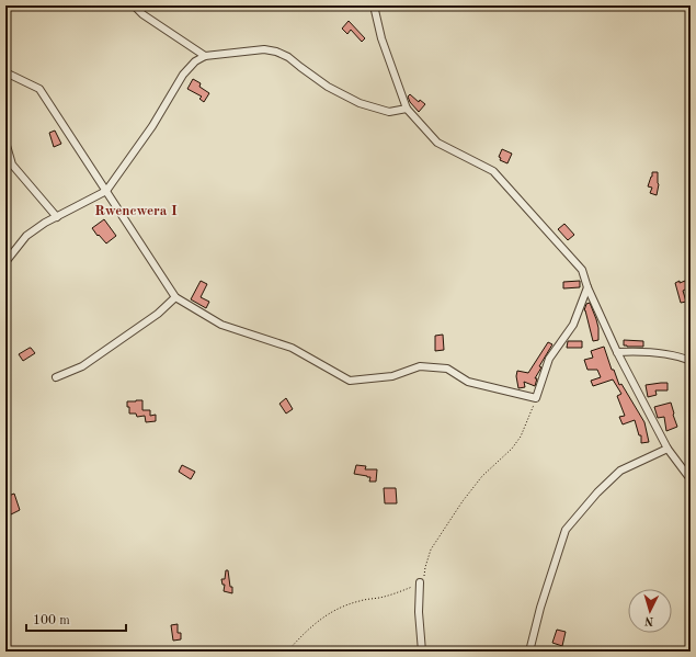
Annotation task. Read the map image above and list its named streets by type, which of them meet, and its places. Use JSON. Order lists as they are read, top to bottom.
{
  "districts": ["Rwencwera I"],
  "scale_bar": "100 m",
  "north": "bottom"
}
